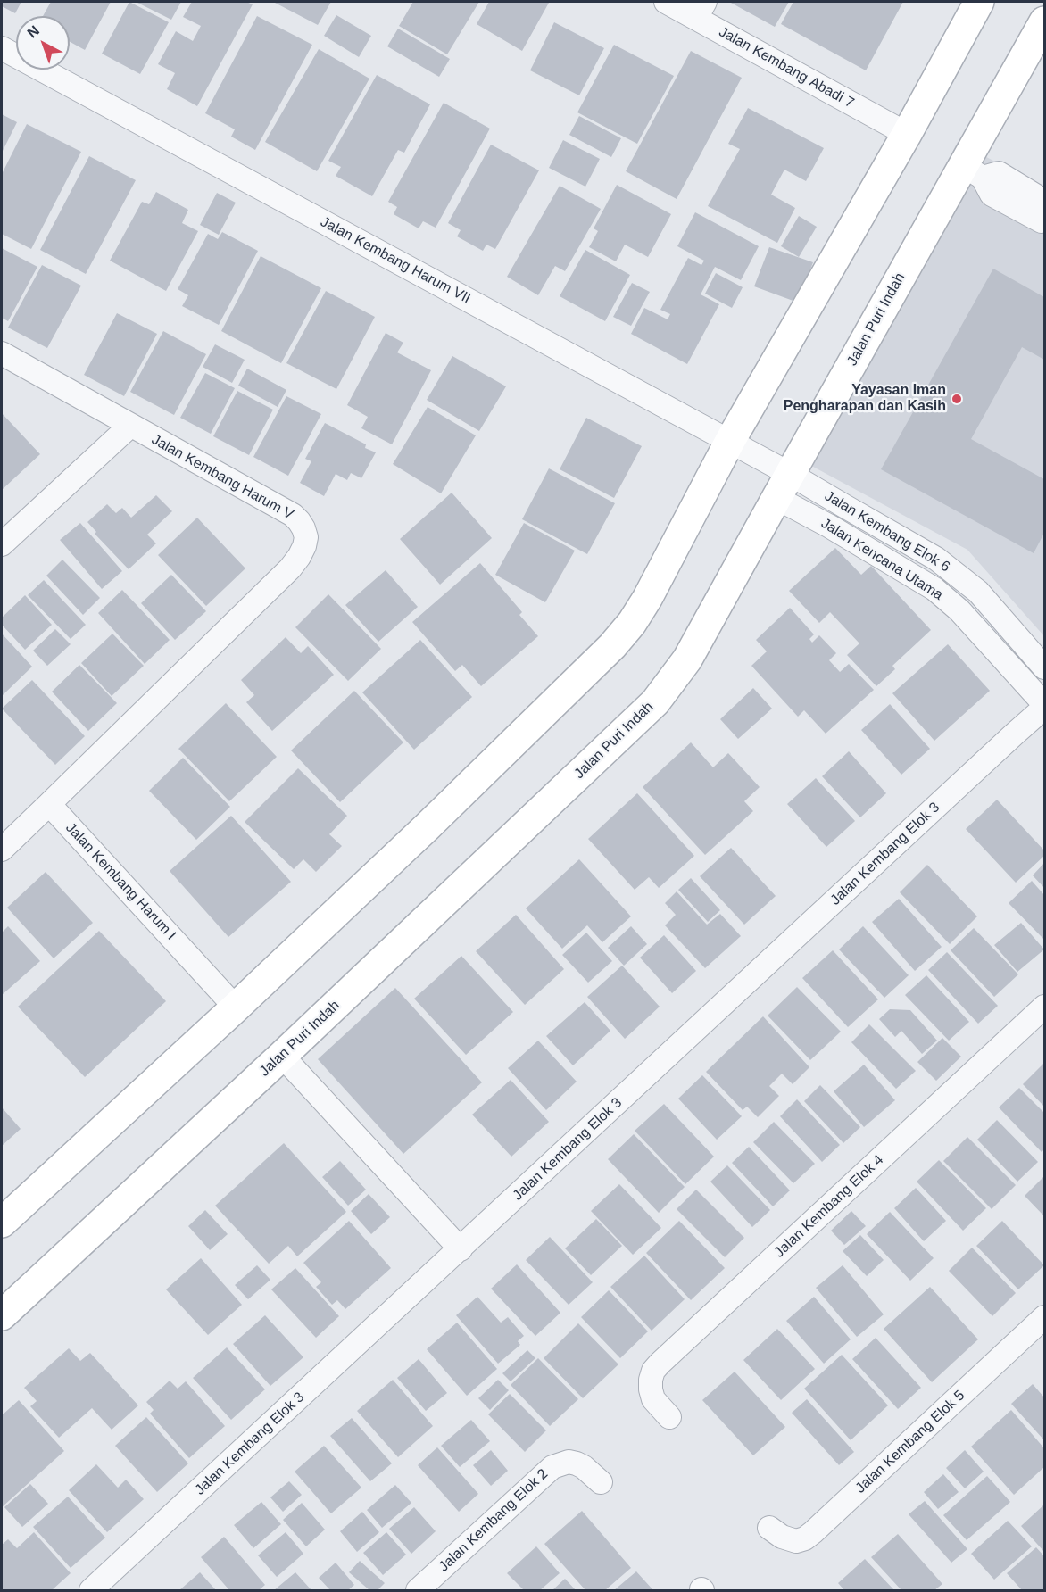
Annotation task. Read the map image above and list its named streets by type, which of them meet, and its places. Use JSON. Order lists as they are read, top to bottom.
{
  "streets": {
    "main road": ["Jalan Puri Indah"],
    "street": [
      "Jalan Kembang Abadi 7",
      "Jalan Kembang Harum VII",
      "Jalan Kembang Harum V",
      "Jalan Kembang Elok 6",
      "Jalan Kencana Utama",
      "Jalan Kembang Elok 3",
      "Jalan Kembang Harum I",
      "Jalan Kembang Elok 4",
      "Jalan Kembang Elok 5",
      "Jalan Kembang Elok 2"
    ]
  },
  "crossings": [
    ["Jalan Kembang Harum VII", "Jalan Puri Indah"],
    ["Jalan Kembang Harum VII", "Jalan Kembang Elok 6"],
    ["Jalan Kembang Harum VII", "Jalan Kencana Utama"],
    ["Jalan Puri Indah", "Jalan Kembang Elok 6"],
    ["Jalan Puri Indah", "Jalan Kencana Utama"],
    ["Jalan Kembang Harum V", "Jalan Kembang Harum I"],
    ["Jalan Kembang Elok 6", "Jalan Kencana Utama"],
    ["Jalan Kencana Utama", "Jalan Kembang Elok 3"]
  ],
  "places": ["Yayasan Iman Pengharapan dan Kasih"],
  "north": "top left"
}
